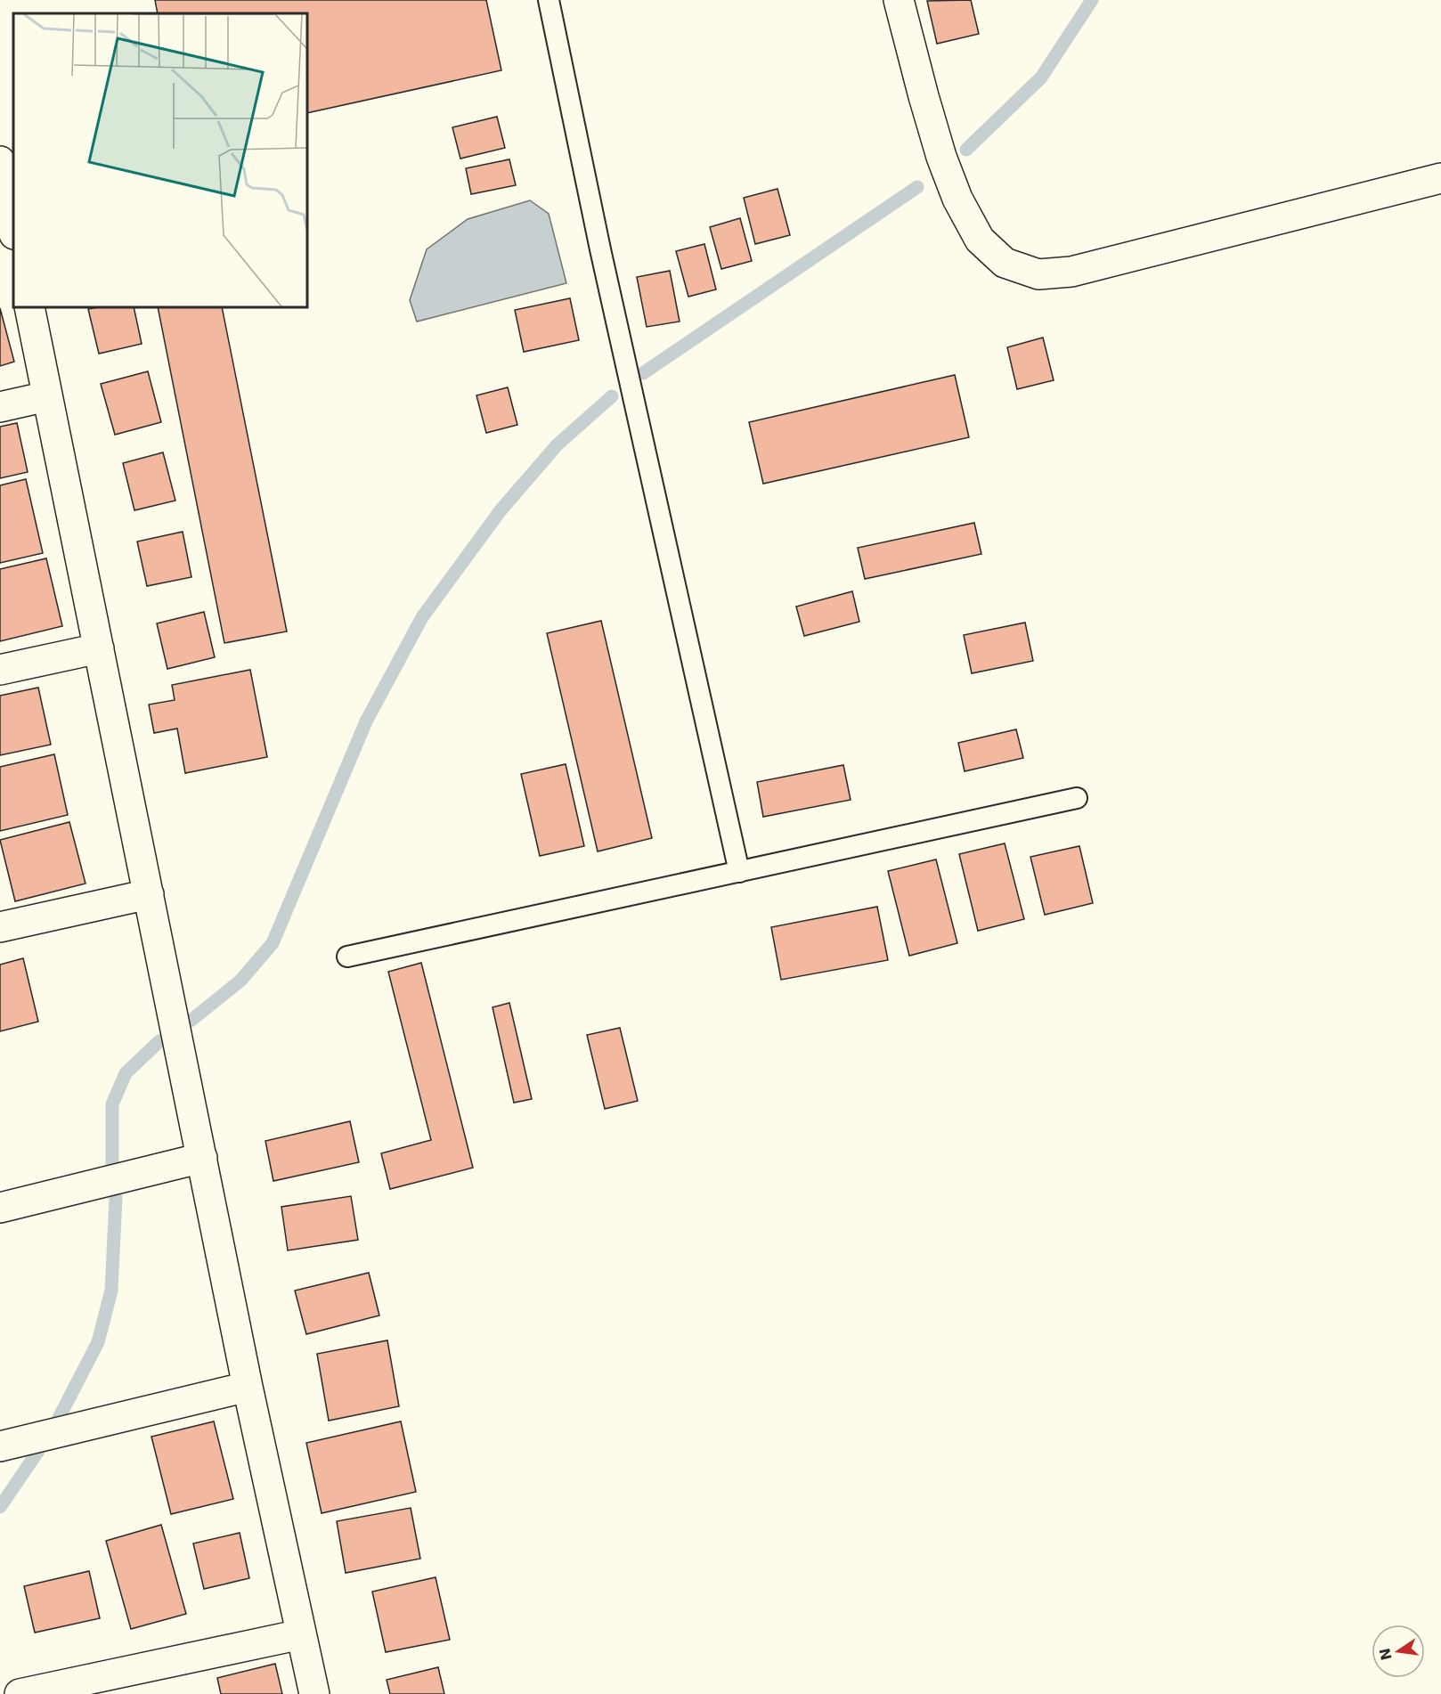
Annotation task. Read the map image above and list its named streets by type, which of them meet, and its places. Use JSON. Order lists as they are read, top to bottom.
{
  "north": "left"
}
